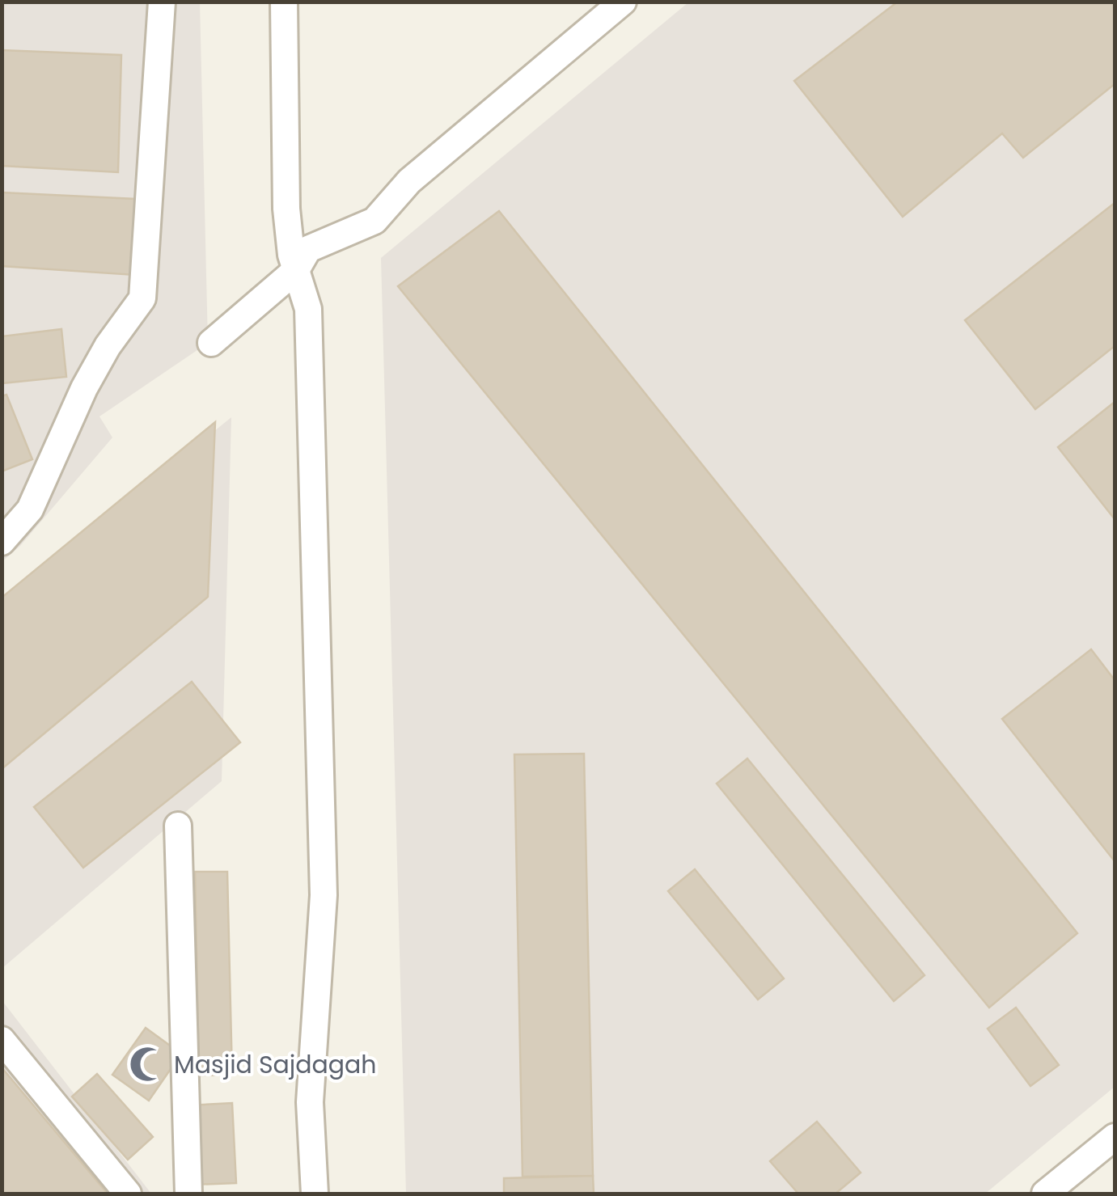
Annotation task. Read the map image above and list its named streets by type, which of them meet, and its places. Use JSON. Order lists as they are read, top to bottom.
{
  "places": {
    "mosque": ["Masjid Sajdagah"]
  }
}
